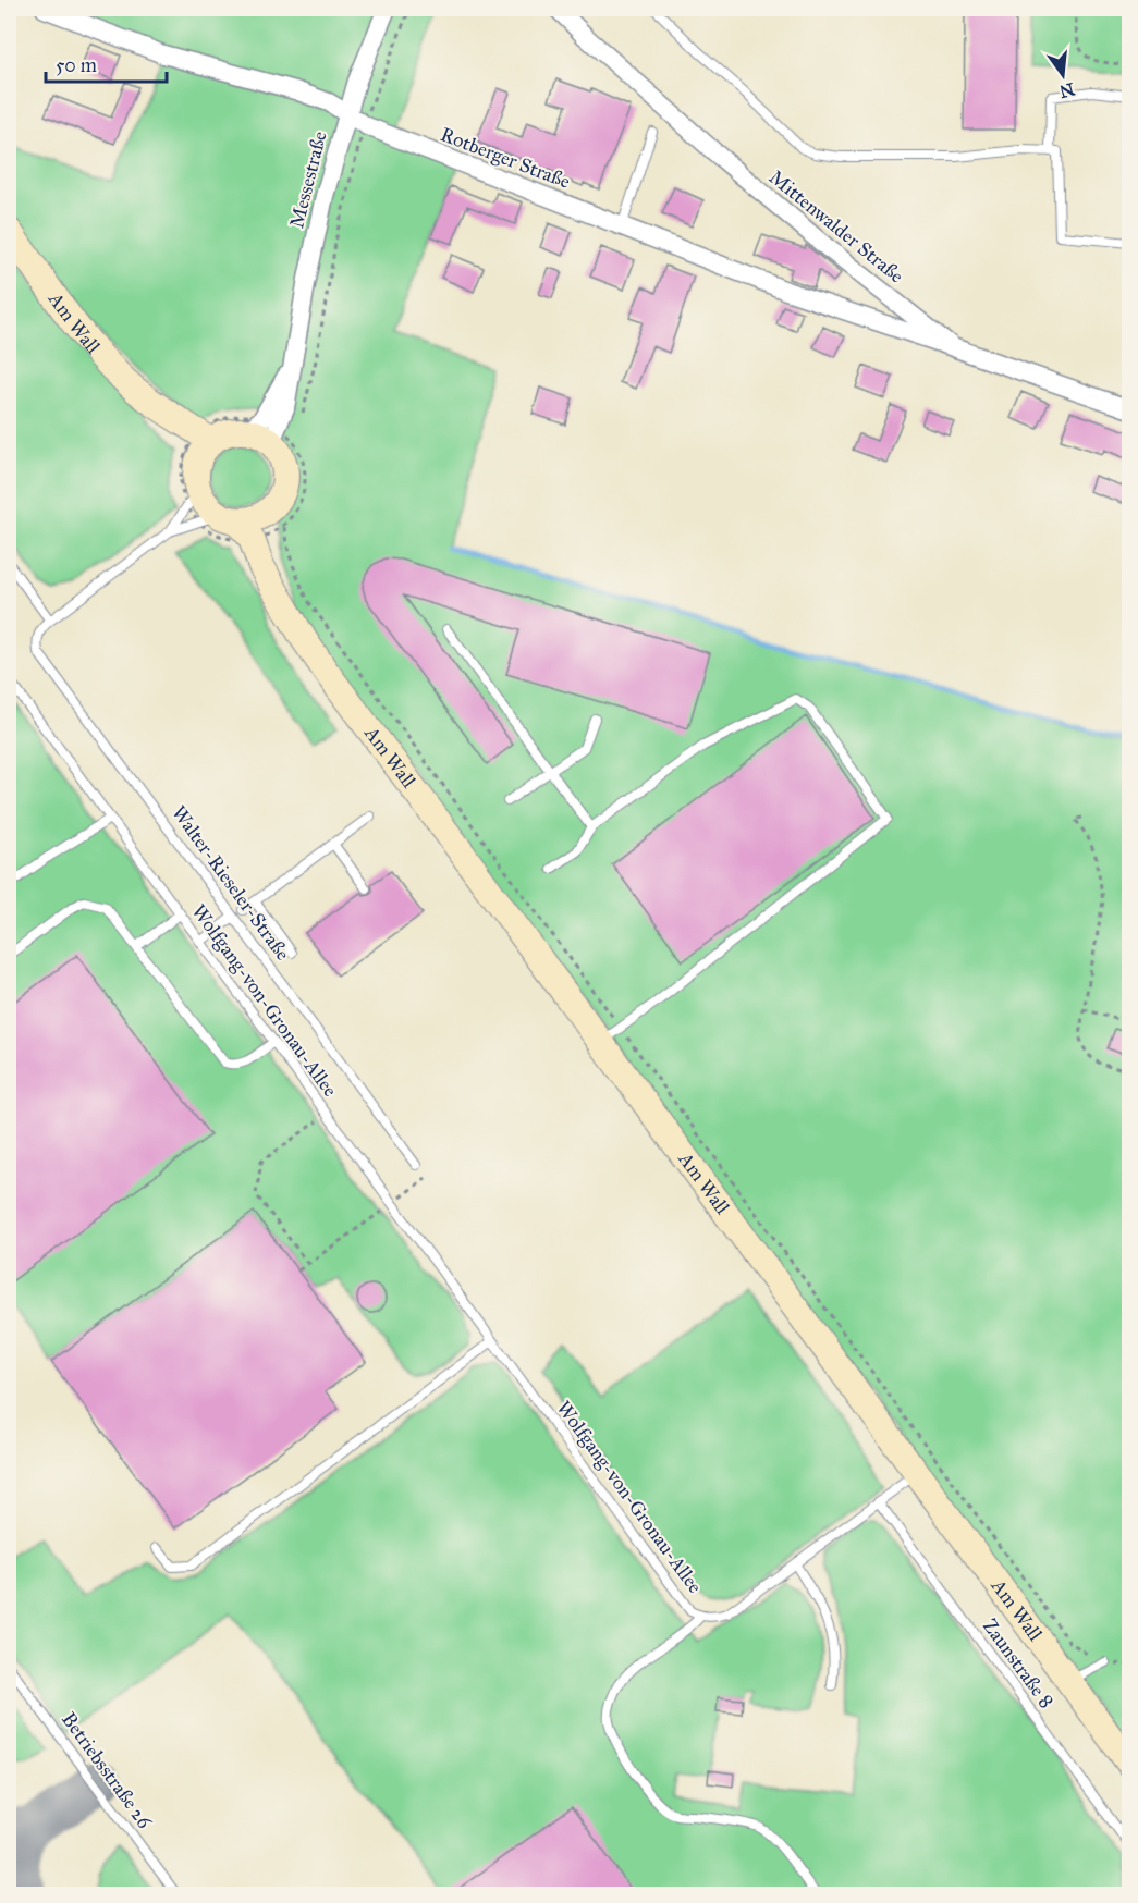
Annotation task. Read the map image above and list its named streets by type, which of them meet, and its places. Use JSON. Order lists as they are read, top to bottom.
{
  "streets": {
    "street": [
      "Rotberger Straße",
      "Messestraße",
      "Mittenwalder Straße",
      "Am Wall"
    ],
    "lane": [
      "Walter-Rieseler-Straße",
      "Wolfgang-von-Gronau-Allee",
      "Zaunstraße 8",
      "Betriebsstraße 26"
    ]
  },
  "crossings": [
    ["Rotberger Straße", "Messestraße"],
    ["Rotberger Straße", "Mittenwalder Straße"],
    ["Messestraße", "Am Wall"],
    ["Messestraße", "Walter-Rieseler-Straße"],
    ["Am Wall", "Walter-Rieseler-Straße"],
    ["Am Wall", "Wolfgang-von-Gronau-Allee"],
    ["Wolfgang-von-Gronau-Allee", "Zaunstraße 8"]
  ],
  "scale_bar": "50 m",
  "north": "bottom"
}
